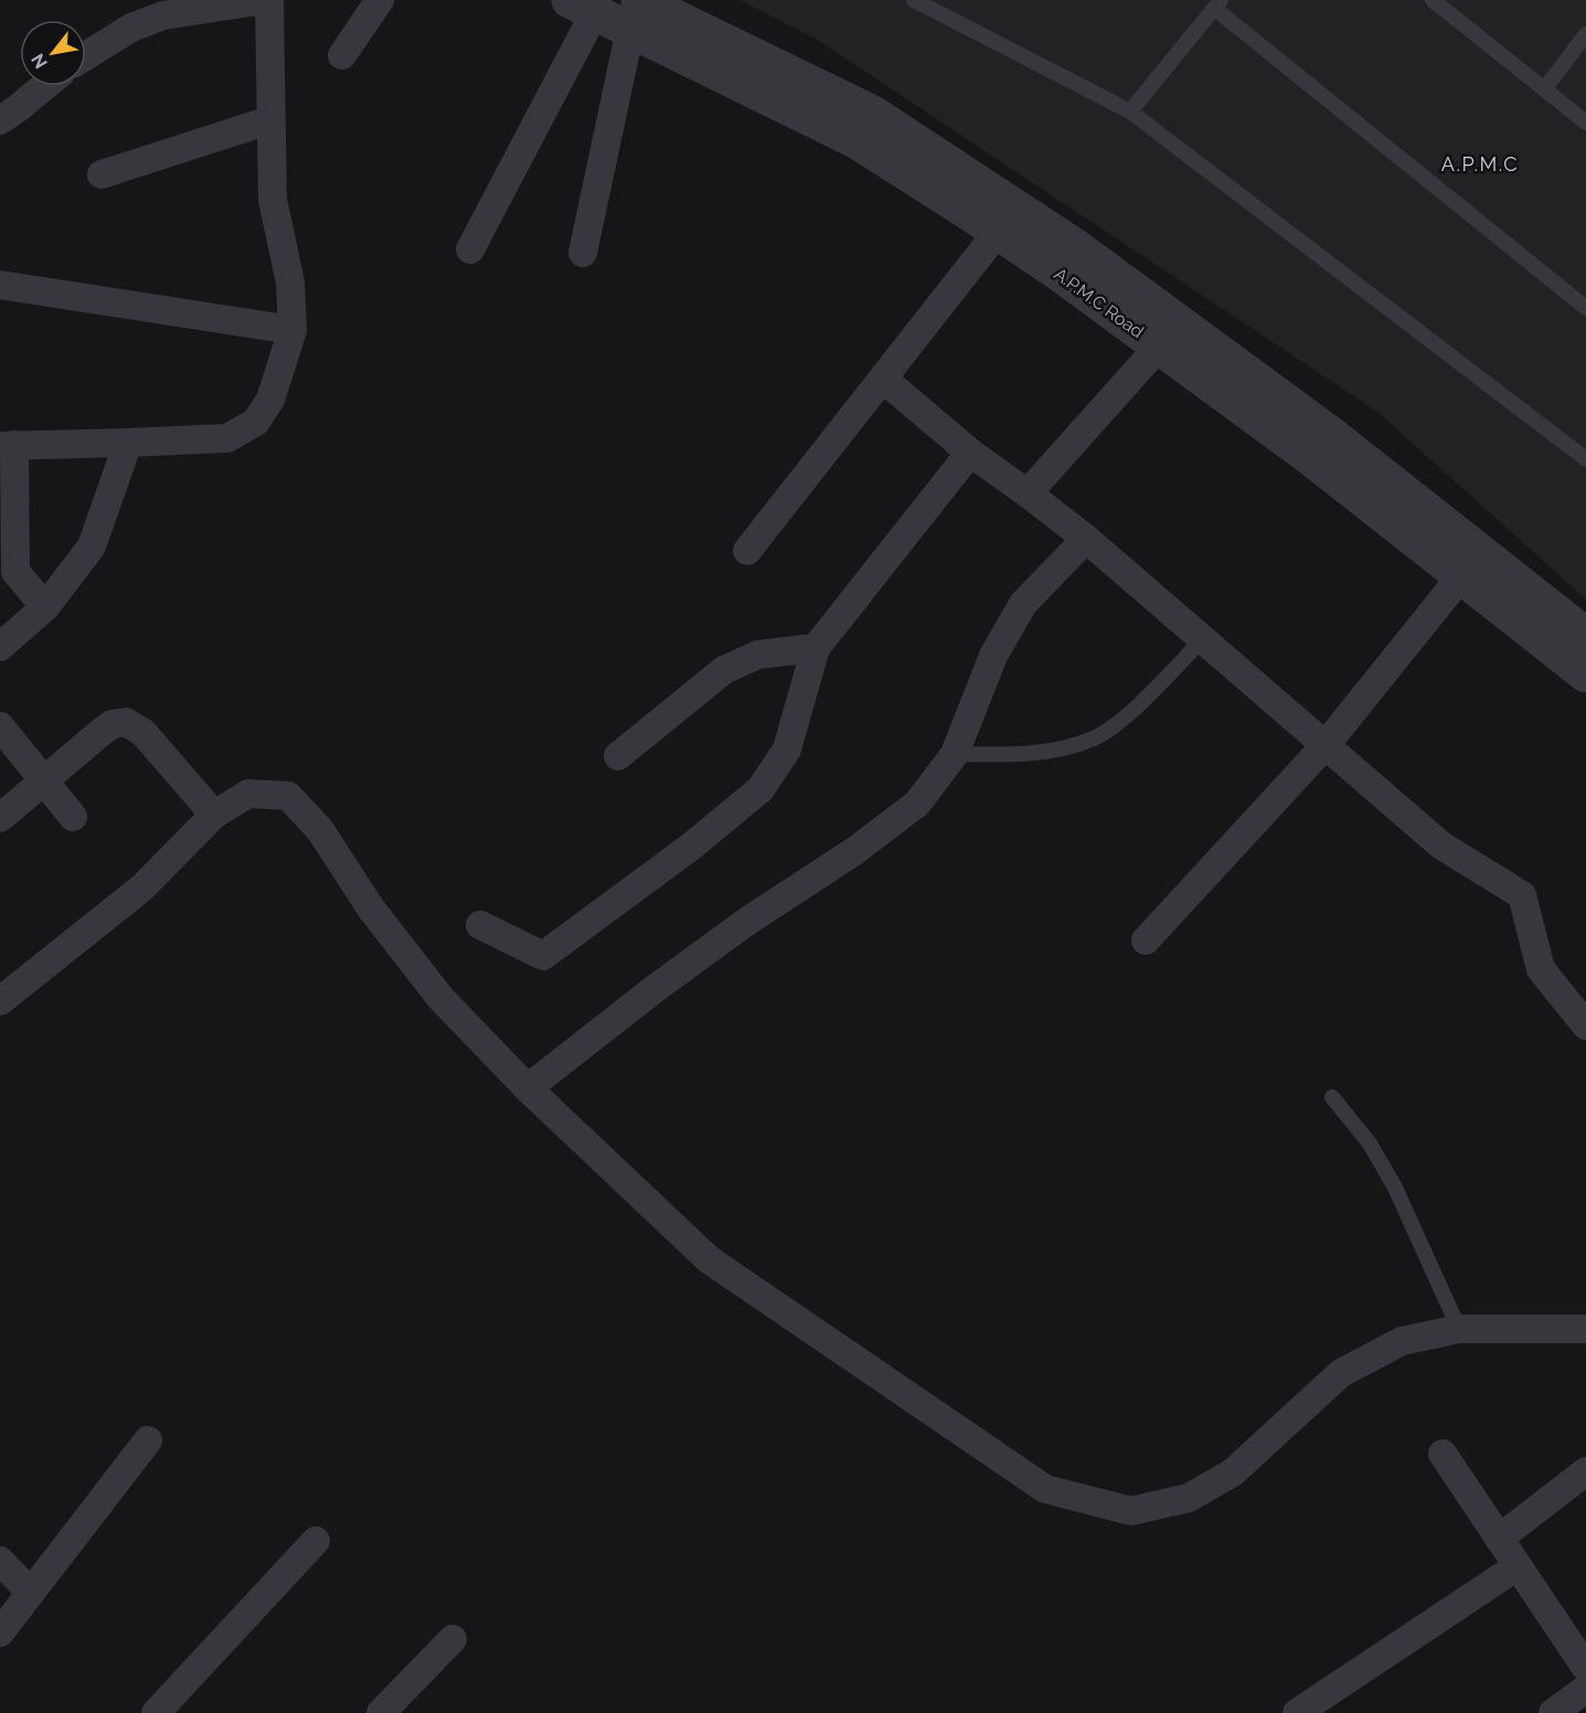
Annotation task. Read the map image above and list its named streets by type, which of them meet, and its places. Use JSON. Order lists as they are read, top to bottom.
{
  "streets": {
    "street": ["A.P.M.C Road"]
  },
  "districts": ["A.P.M.C"],
  "north": "bottom left"
}
